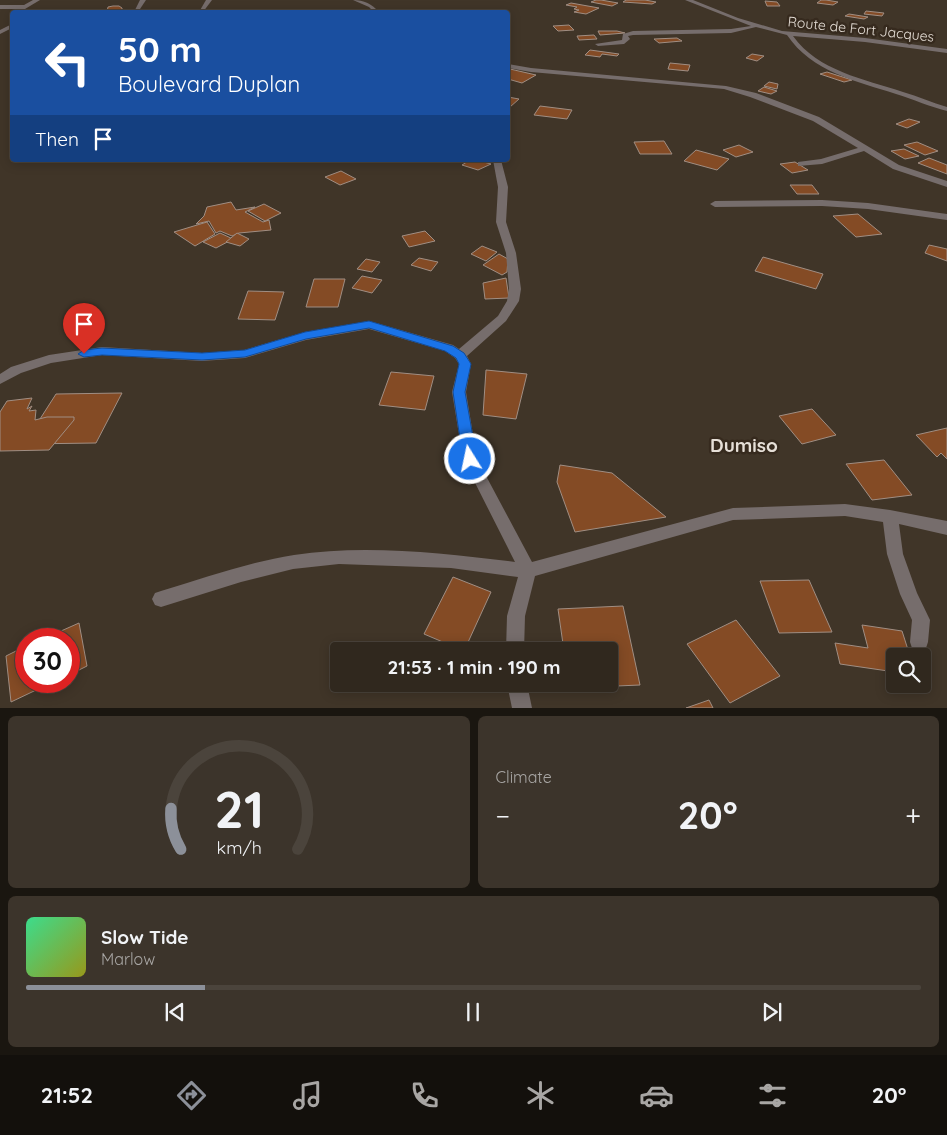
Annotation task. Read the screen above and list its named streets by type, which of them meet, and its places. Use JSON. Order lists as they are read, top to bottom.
{
  "streets": {
    "street": ["Route de Fort Jacques"]
  },
  "districts": ["Dumiso"],
  "page": {
    "turn": ["50 m", "Boulevard Duplan"],
    "then": "Then",
    "limit": "30",
    "trip": "21:53 · 1 min · 190 m",
    "tile": "Climate",
    "heat": ["−", "20°", "+"],
    "song": ["Slow Tide", "Marlow"],
    "tabs": ["21:52", "20°"],
    "gauge": ["21", "km/h"]
  }
}
